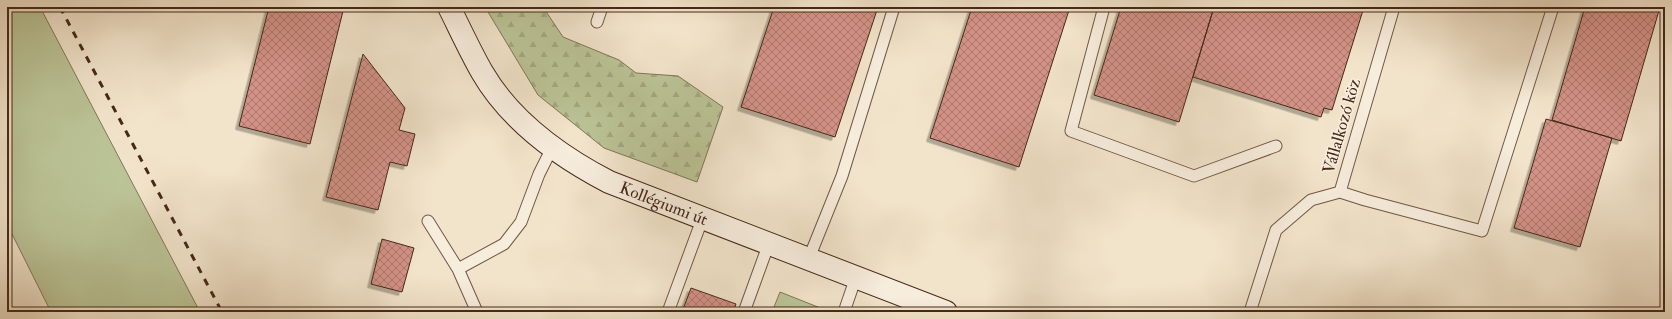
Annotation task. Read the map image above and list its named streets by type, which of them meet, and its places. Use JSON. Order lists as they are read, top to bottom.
{
  "streets": {
    "street": ["Kollégiumi út"],
    "lane": ["Vállalkozó köz"]
  }
}
